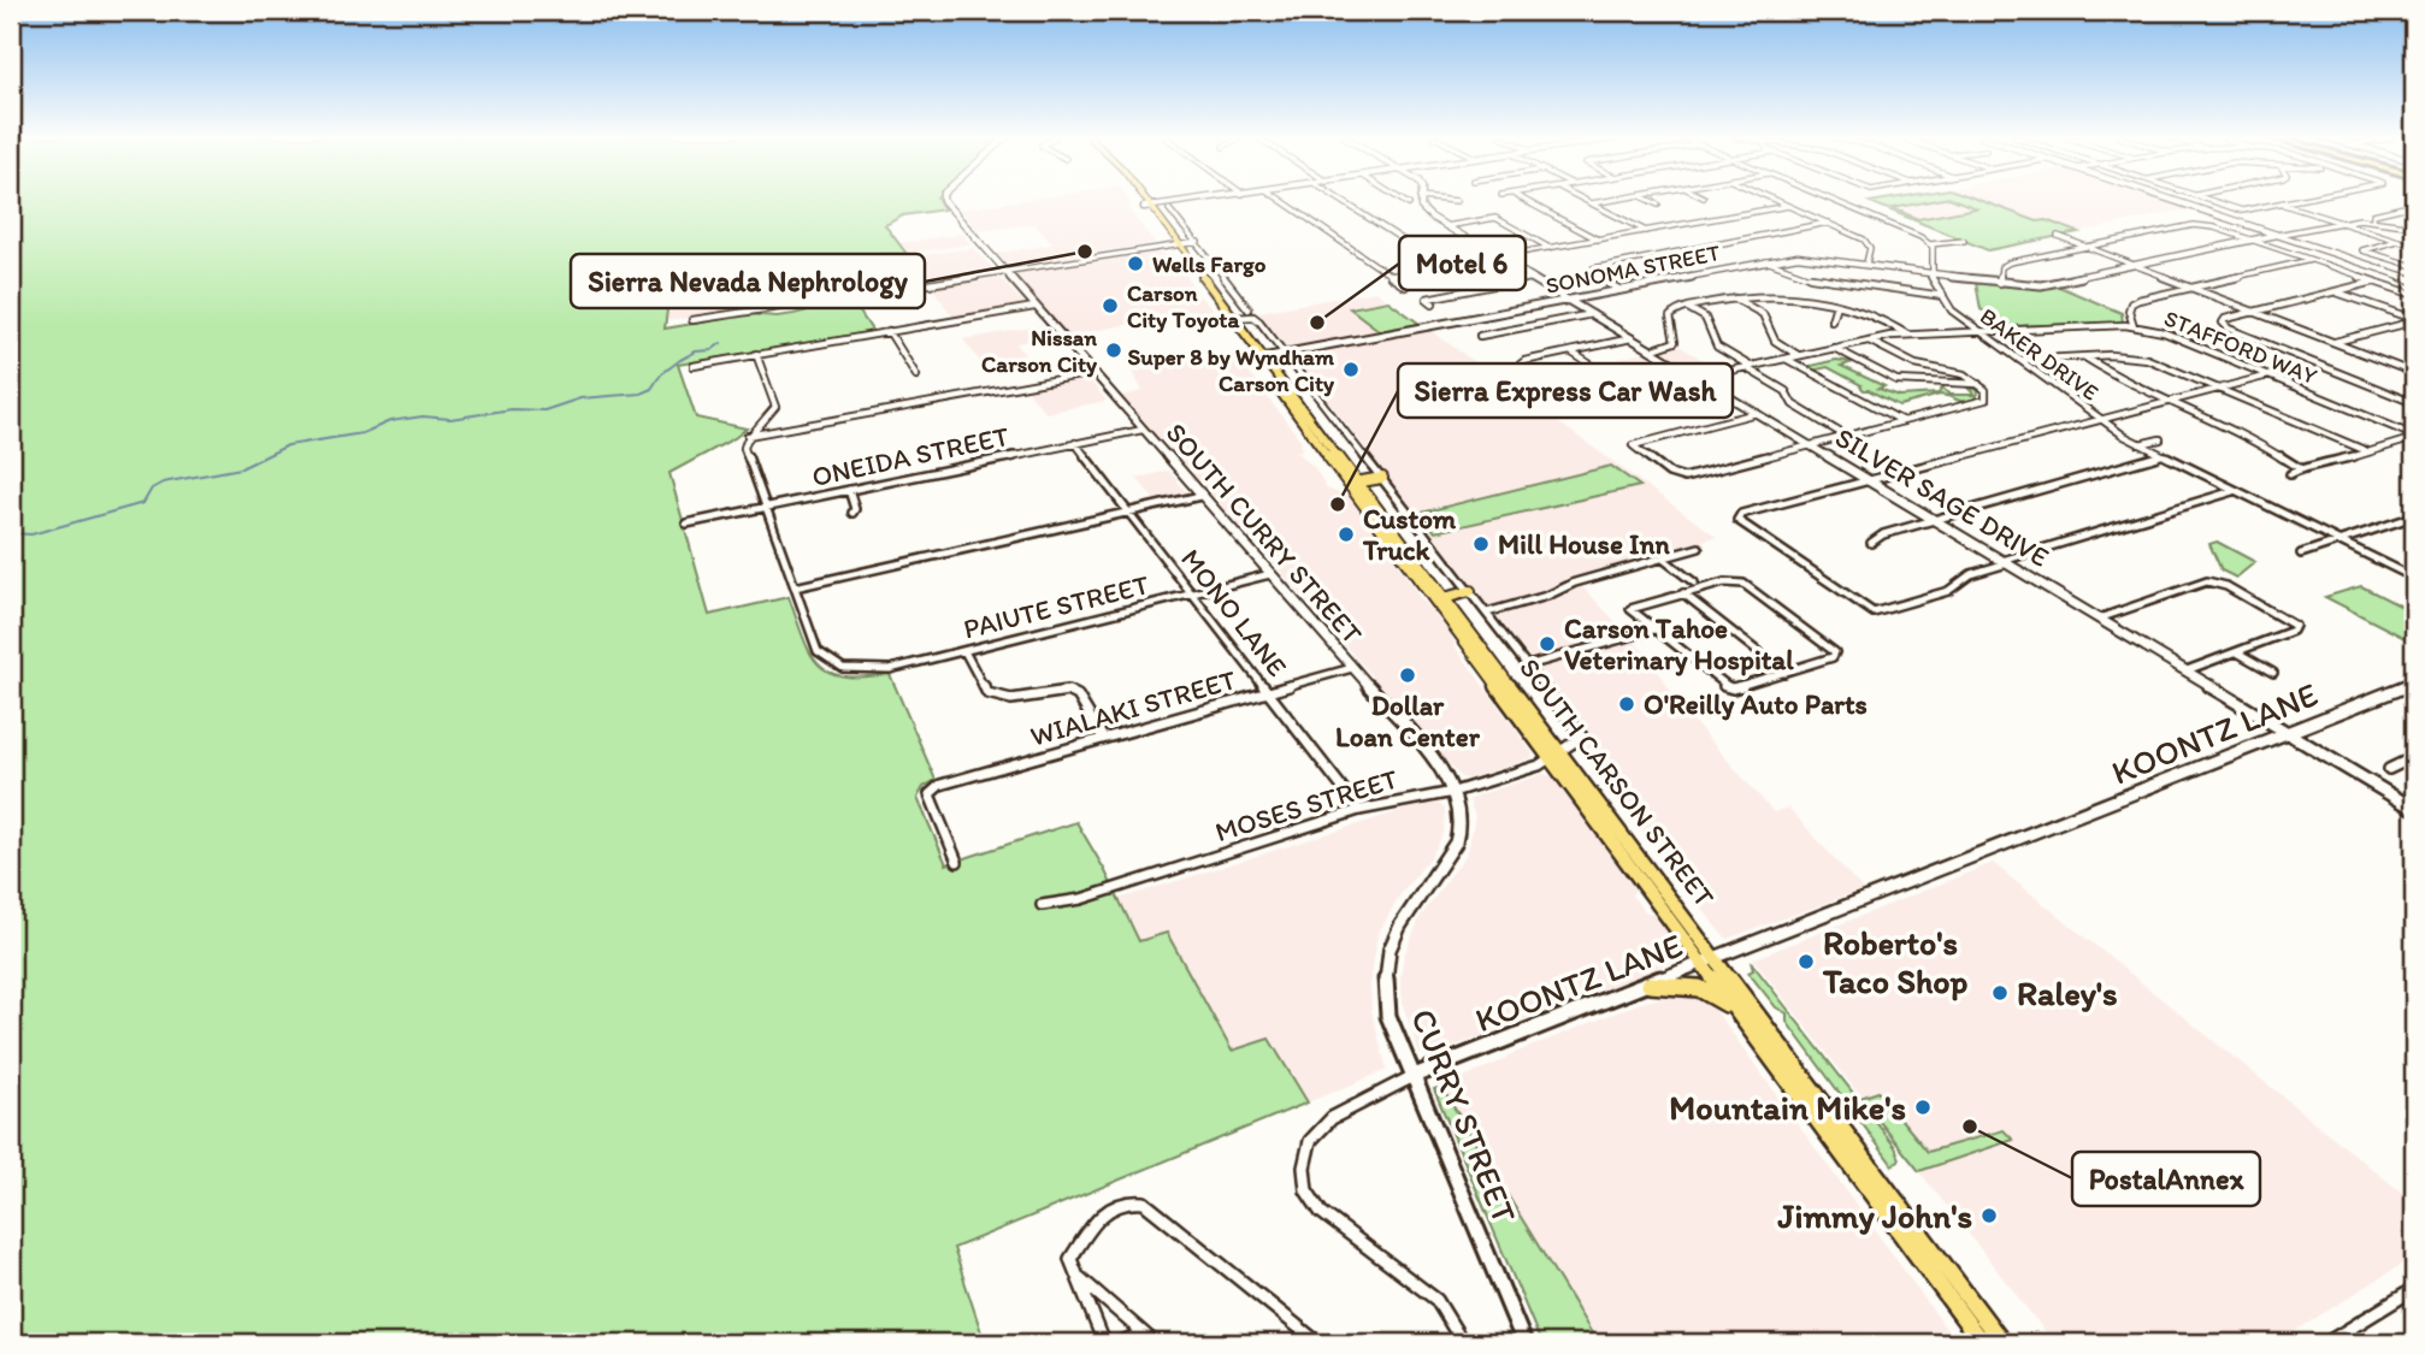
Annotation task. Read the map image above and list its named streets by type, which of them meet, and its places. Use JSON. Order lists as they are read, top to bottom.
{
  "streets": {
    "main road": ["SOUTH CARSON STREET"],
    "street": [
      "SONOMA STREET",
      "STAFFORD WAY",
      "BAKER DRIVE",
      "ONEIDA STREET",
      "SILVER SAGE DRIVE",
      "SOUTH CURRY STREET",
      "PAIUTE STREET",
      "MONO LANE",
      "WIALAKI STREET",
      "KOONTZ LANE",
      "MOSES STREET",
      "CURRY STREET"
    ]
  },
  "crossings": [
    ["SONOMA STREET", "BAKER DRIVE"],
    ["SONOMA STREET", "SILVER SAGE DRIVE"],
    ["SONOMA STREET", "SOUTH CARSON STREET"],
    ["STAFFORD WAY", "BAKER DRIVE"],
    ["STAFFORD WAY", "SILVER SAGE DRIVE"],
    ["ONEIDA STREET", "SOUTH CURRY STREET"],
    ["ONEIDA STREET", "MONO LANE"],
    ["SILVER SAGE DRIVE", "KOONTZ LANE"],
    ["SOUTH CURRY STREET", "PAIUTE STREET"],
    ["SOUTH CURRY STREET", "WIALAKI STREET"],
    ["SOUTH CURRY STREET", "MOSES STREET"],
    ["SOUTH CURRY STREET", "CURRY STREET"],
    ["PAIUTE STREET", "MONO LANE"],
    ["MONO LANE", "WIALAKI STREET"],
    ["MONO LANE", "MOSES STREET"],
    ["KOONTZ LANE", "SOUTH CARSON STREET"],
    ["KOONTZ LANE", "CURRY STREET"],
    ["SOUTH CARSON STREET", "MOSES STREET"]
  ],
  "places": [
    "Sierra Nevada Nephrology",
    "Wells Fargo",
    "Carson City Toyota",
    "Motel 6",
    "Nissan Carson City",
    "Super 8 by Wyndham Carson City",
    "Sierra Express Car Wash",
    "Custom Truck",
    "Mill House Inn",
    "Carson Tahoe Veterinary Hospital",
    "Dollar Loan Center",
    "O'Reilly Auto Parts",
    "Roberto's Taco Shop",
    "Raley's",
    "Mountain Mike's",
    "PostalAnnex",
    "Jimmy John's"
  ]
}
